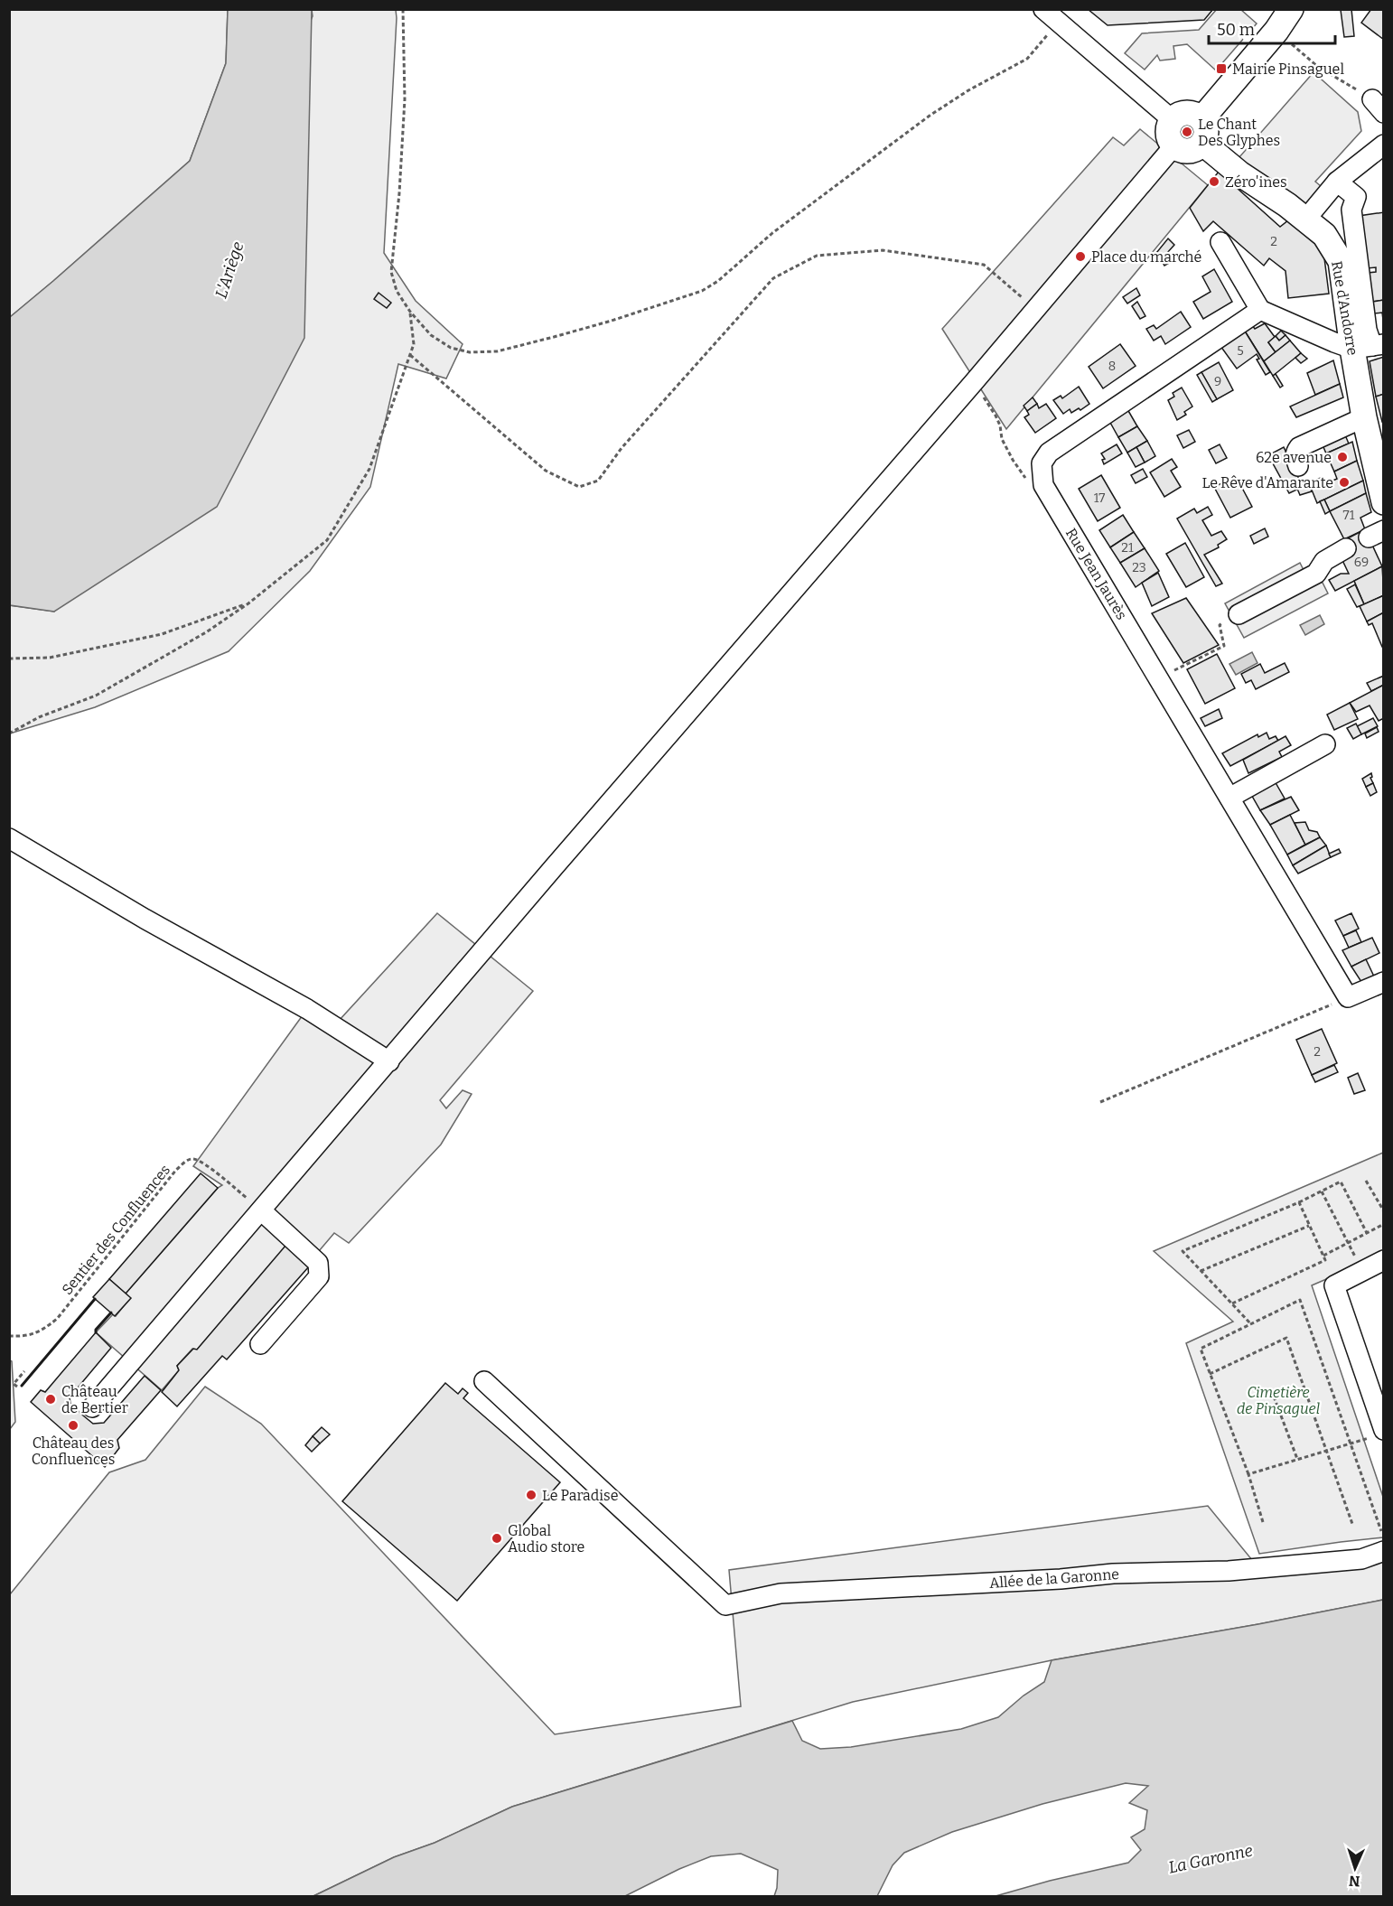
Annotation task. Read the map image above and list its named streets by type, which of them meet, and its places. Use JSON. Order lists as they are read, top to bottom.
{
  "streets": {
    "main road": ["Rue d'Andorre"],
    "street": ["Rue Jean Jaurès", "Allée de la Garonne"],
    "path": ["Sentier des Confluences"]
  },
  "water": ["L'Ariège", "La Garonne"],
  "parks": ["Cimetière de Pinsaguel"],
  "places": {
    "transit": ["Mairie Pinsaguel"],
    "other": [
      "Le Chant Des Glyphes",
      "Zéro'ines",
      "Place du marché",
      "62e avenue",
      "Le Rêve d'Amarante",
      "Château de Bertier",
      "Château des Confluences",
      "Le Paradise",
      "Global Audio store"
    ]
  },
  "house_numbers": [
    "2",
    "5",
    "8",
    "9",
    "17",
    "71",
    "21",
    "69",
    "23",
    "2"
  ],
  "scale_bar": "50 m",
  "north": "bottom"
}
